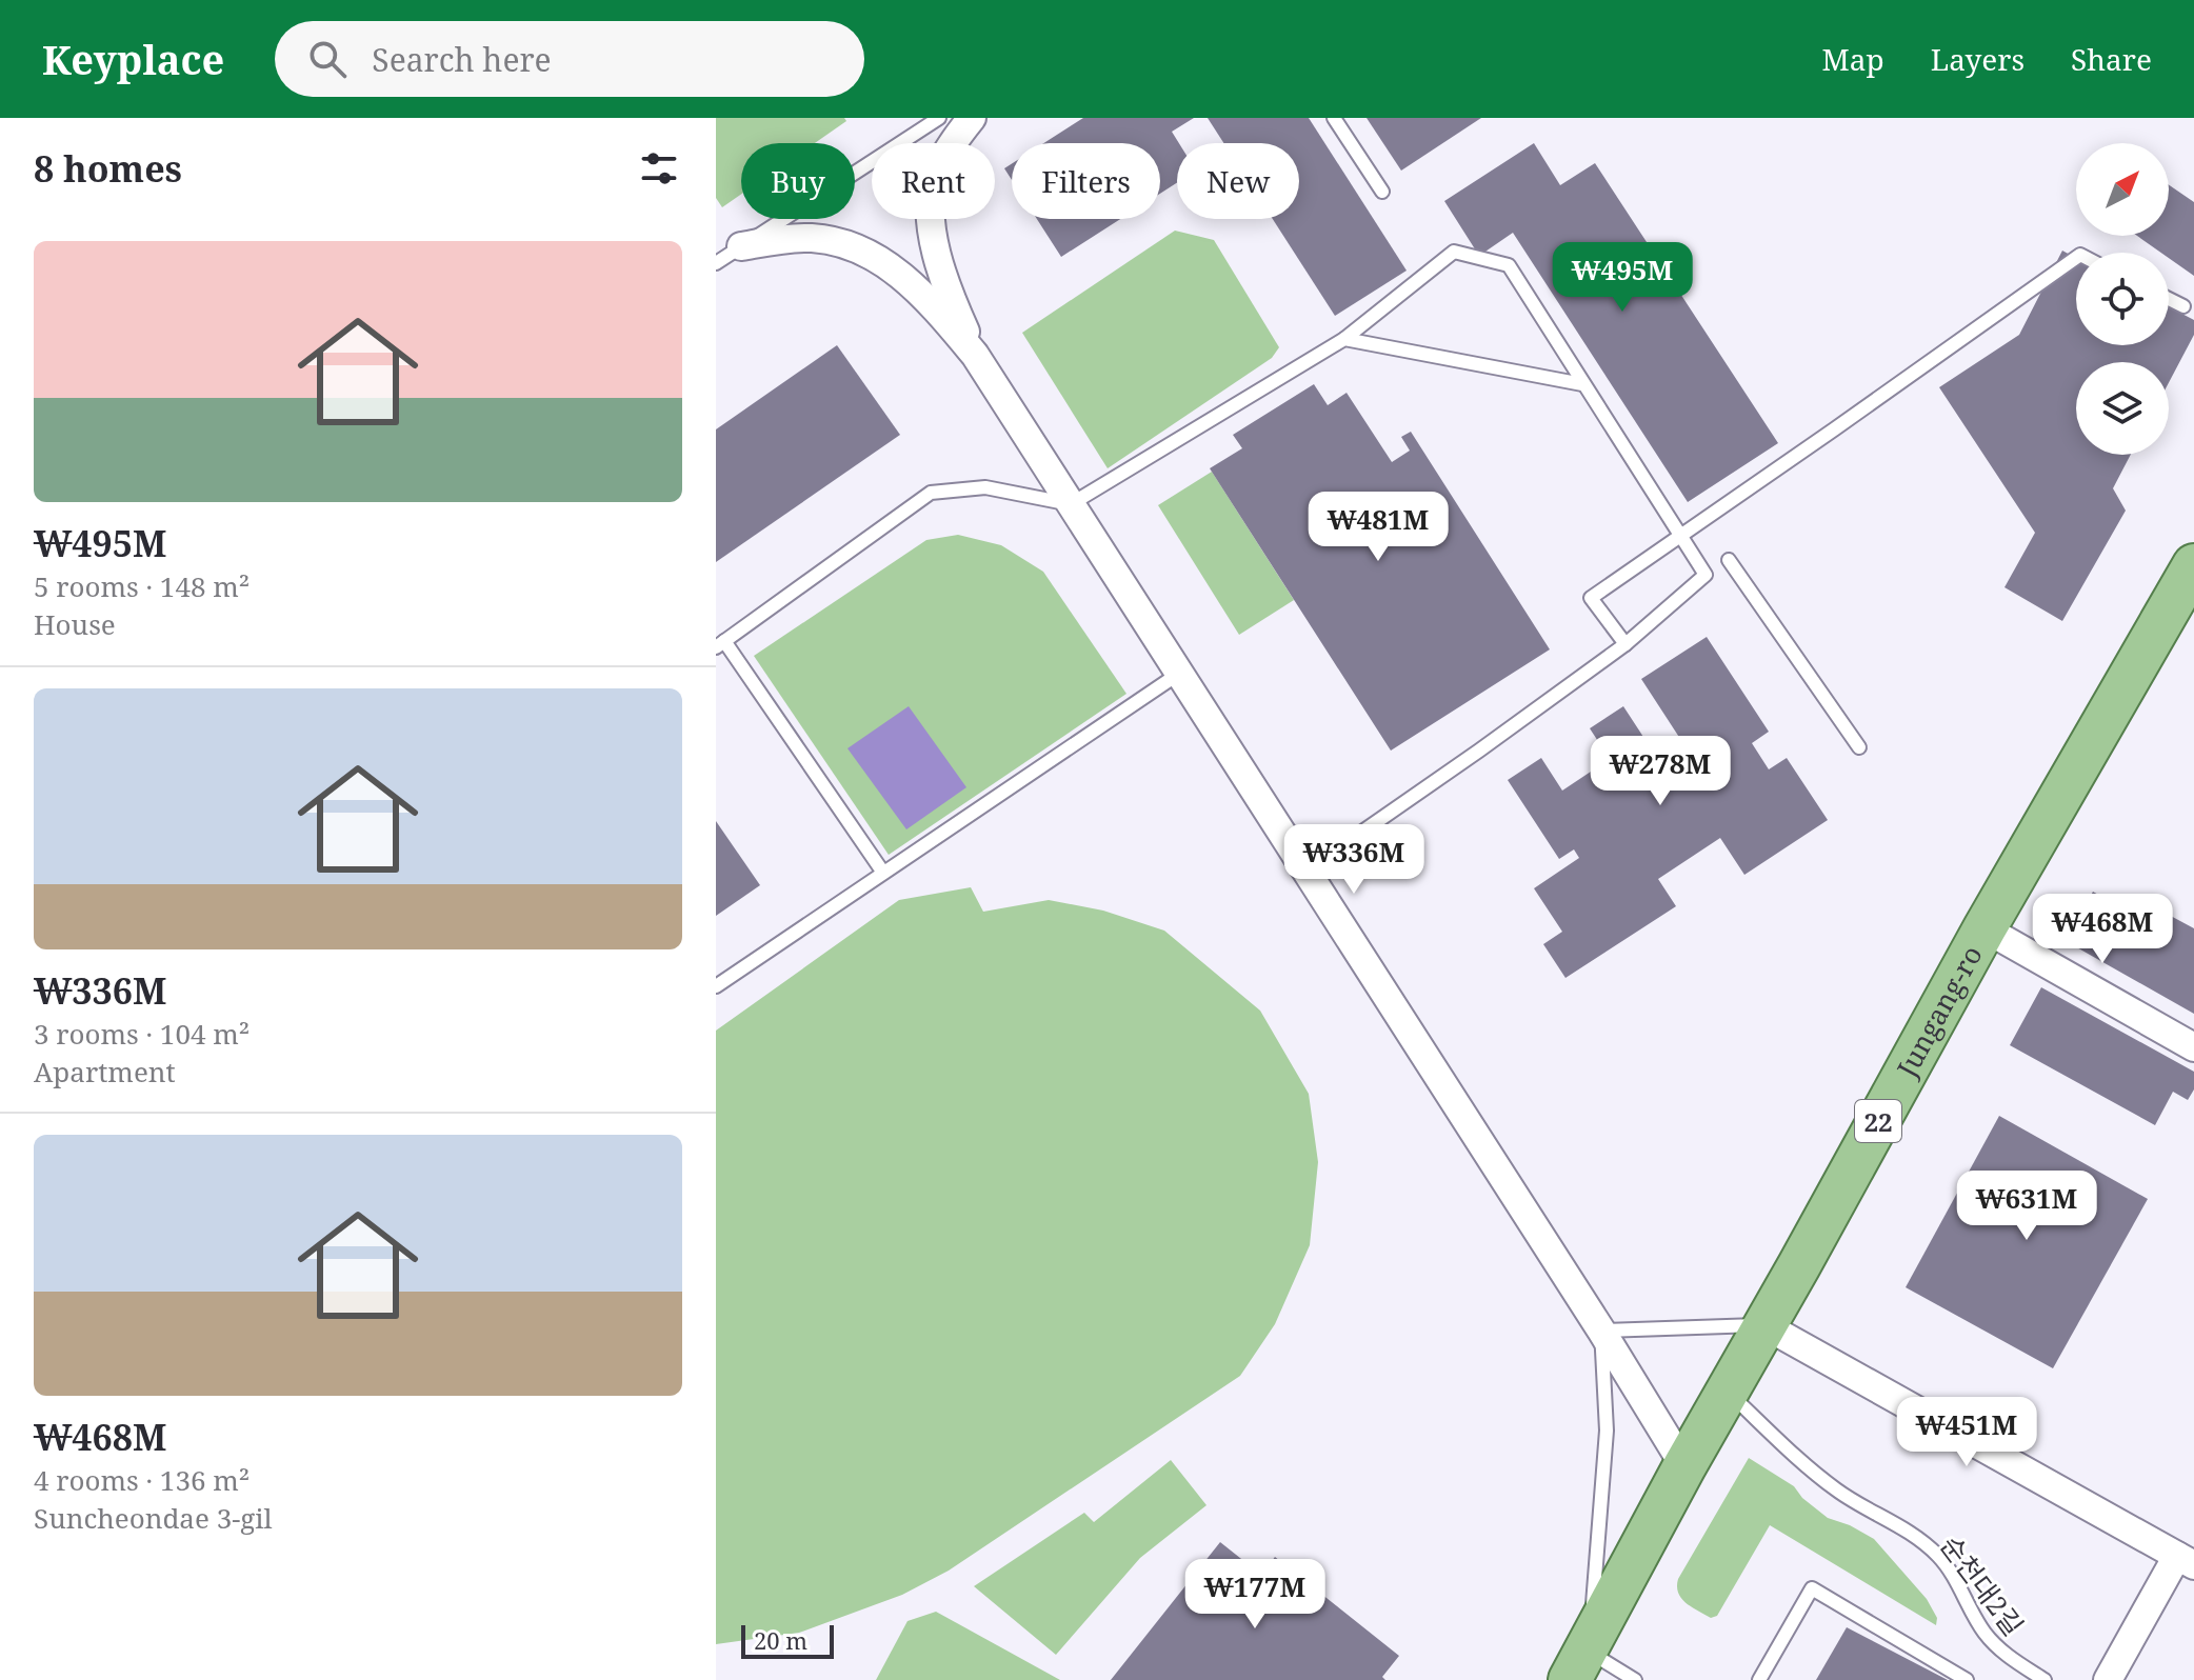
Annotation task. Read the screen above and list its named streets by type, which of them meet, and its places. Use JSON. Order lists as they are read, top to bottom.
{
  "streets": {
    "main road": ["Jungang-ro", "22"],
    "lane": ["순천대2길"]
  },
  "crossings": [
    ["Jungang-ro", "순천대2길"]
  ],
  "scale_bar": "20 m",
  "north": "top right",
  "page": {
    "header": "Keyplace",
    "search": "Search here",
    "nav": ["Map", "Layers", "Share"],
    "heading": "8 homes",
    "chip": [
      "Buy",
      "Rent",
      "Filters",
      "New"
    ],
    "list": [
      {
        "name": "₩495M",
        "note": "5 rooms · 148 m² · House"
      },
      {
        "name": "₩336M",
        "note": "3 rooms · 104 m² · Apartment"
      },
      {
        "name": "₩468M",
        "note": "4 rooms · 136 m² · Suncheondae 3-gil"
      }
    ],
    "price": [
      "₩495M",
      "₩481M",
      "₩278M",
      "₩336M",
      "₩468M",
      "₩631M",
      "₩451M",
      "₩177M"
    ],
    "scale": "20 m"
  }
}
